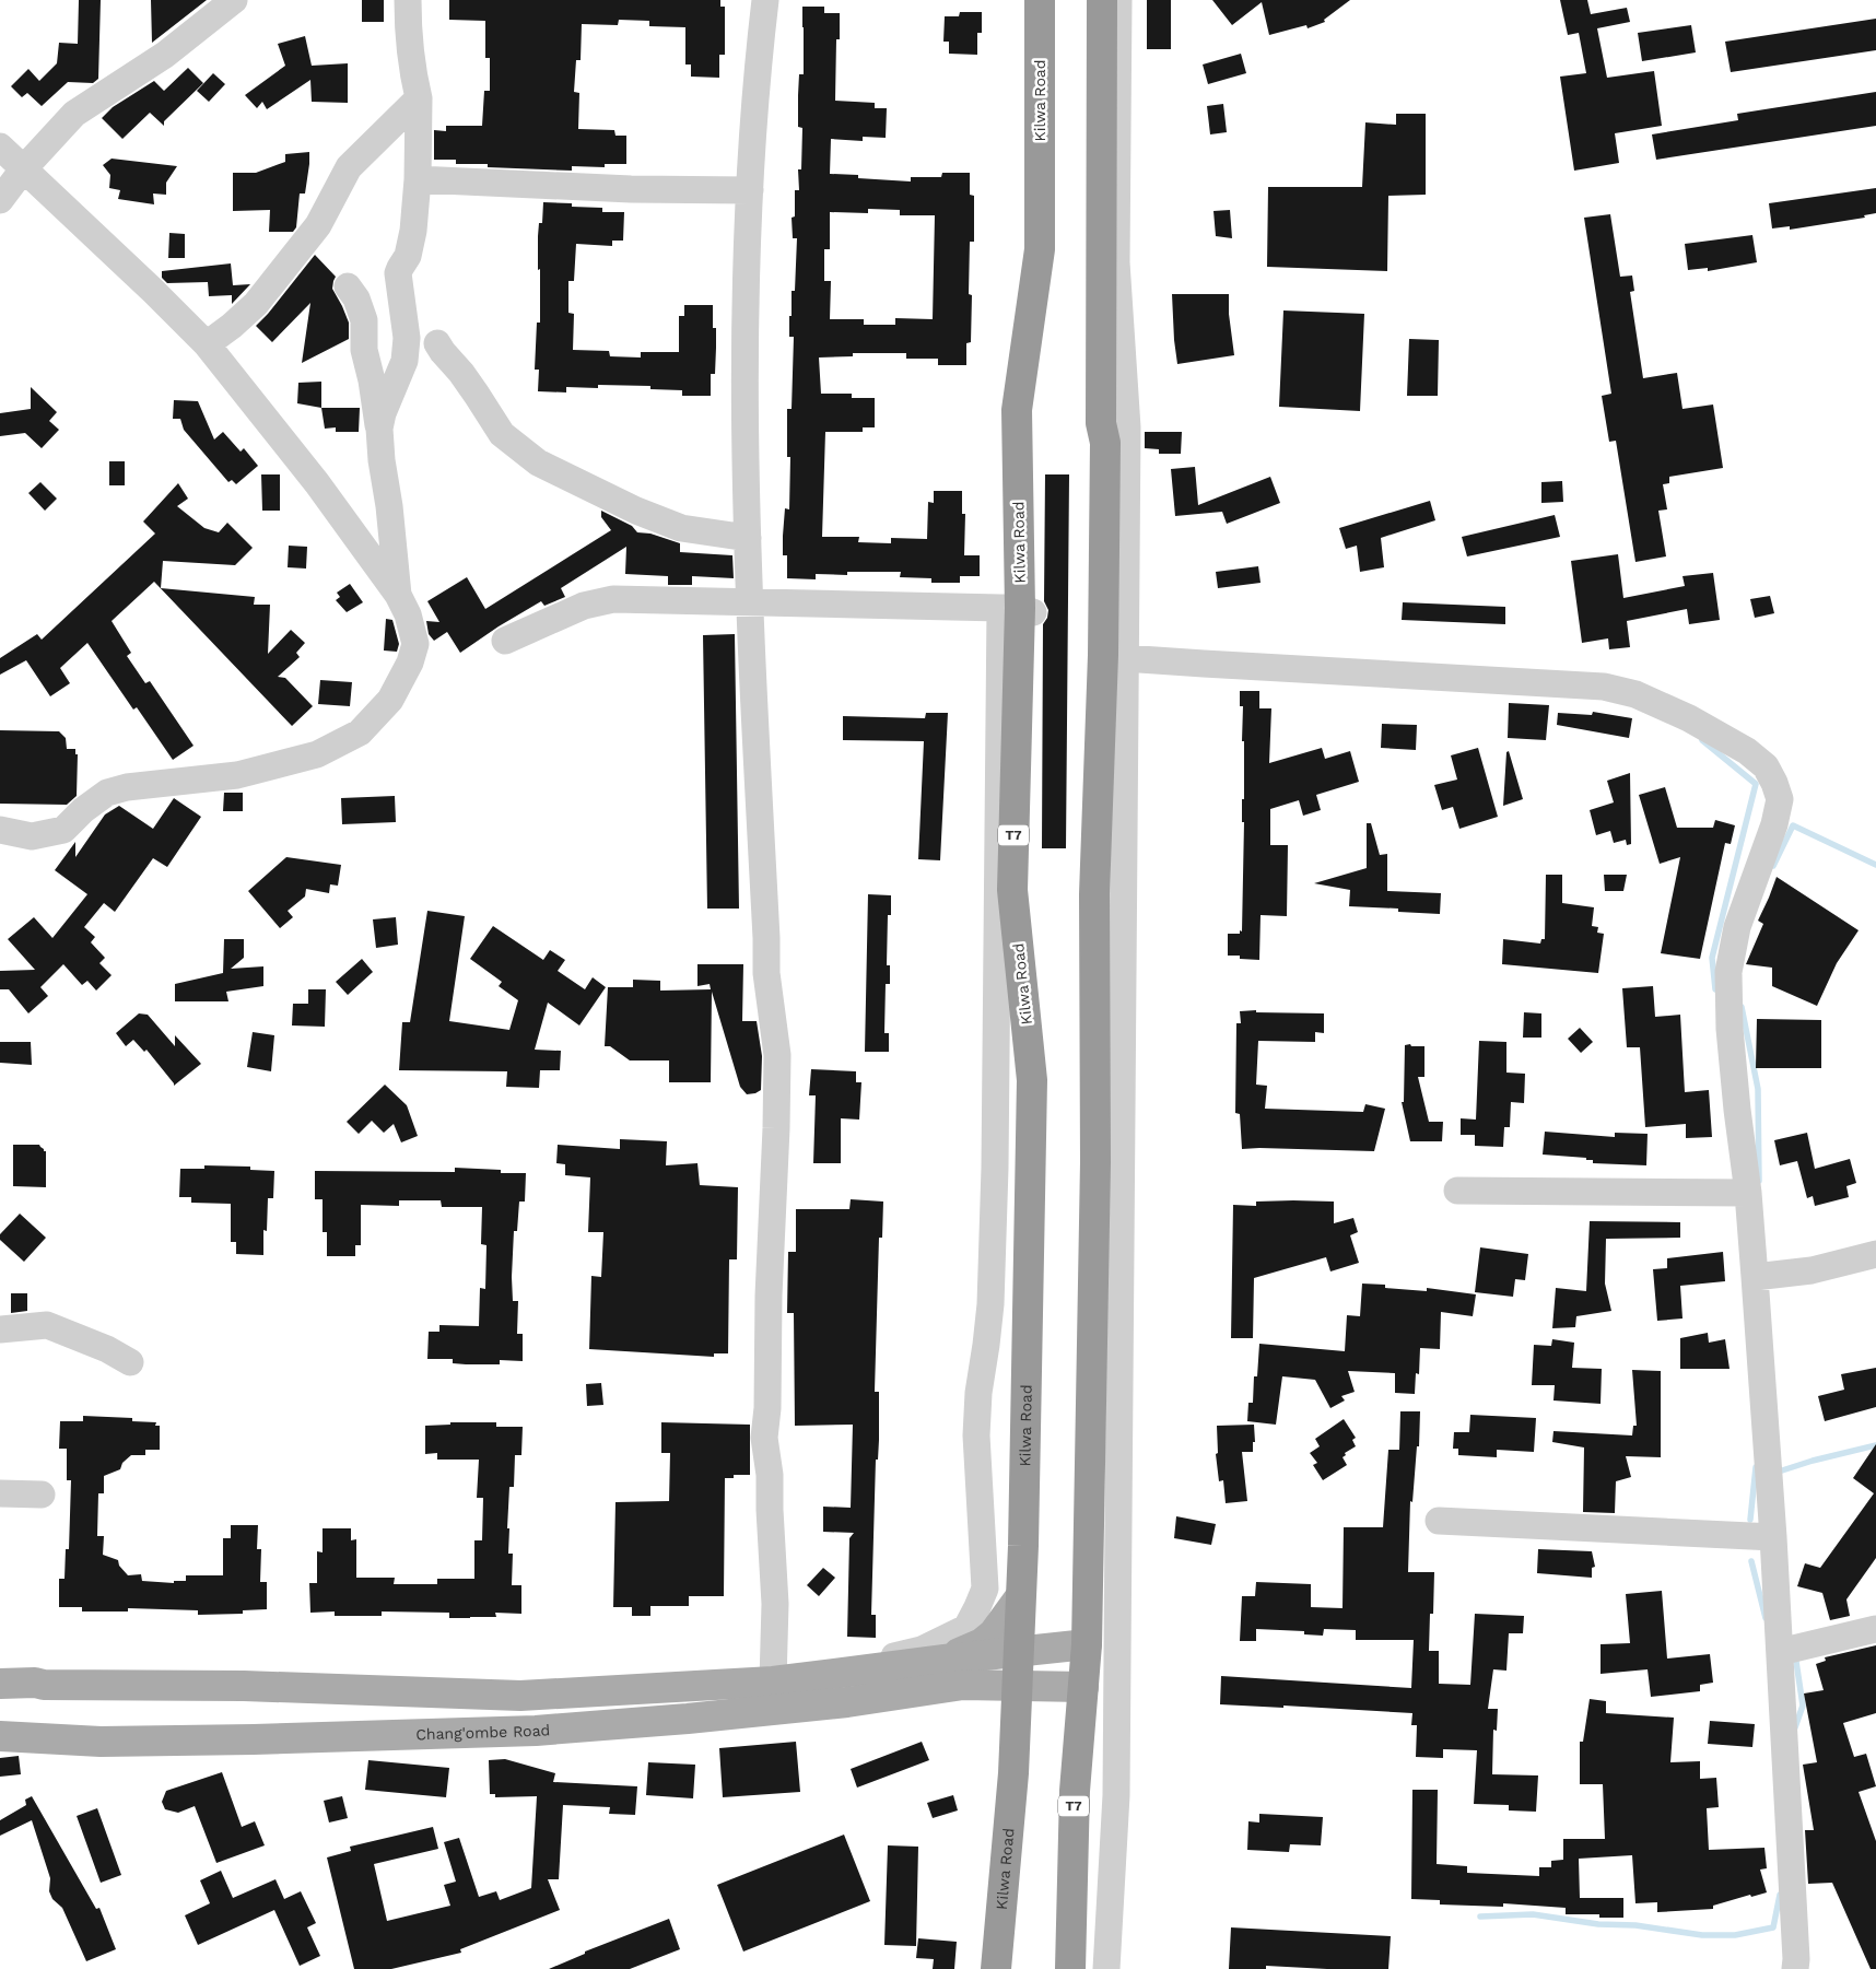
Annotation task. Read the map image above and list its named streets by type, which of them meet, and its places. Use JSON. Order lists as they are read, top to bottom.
{
  "streets": {
    "highway": ["Kilwa Road", "T7"],
    "main road": ["Chang'ombe Road"]
  },
  "crossings": [
    ["Kilwa Road", "Chang'ombe Road"],
    ["T7", "Chang'ombe Road"]
  ]
}
